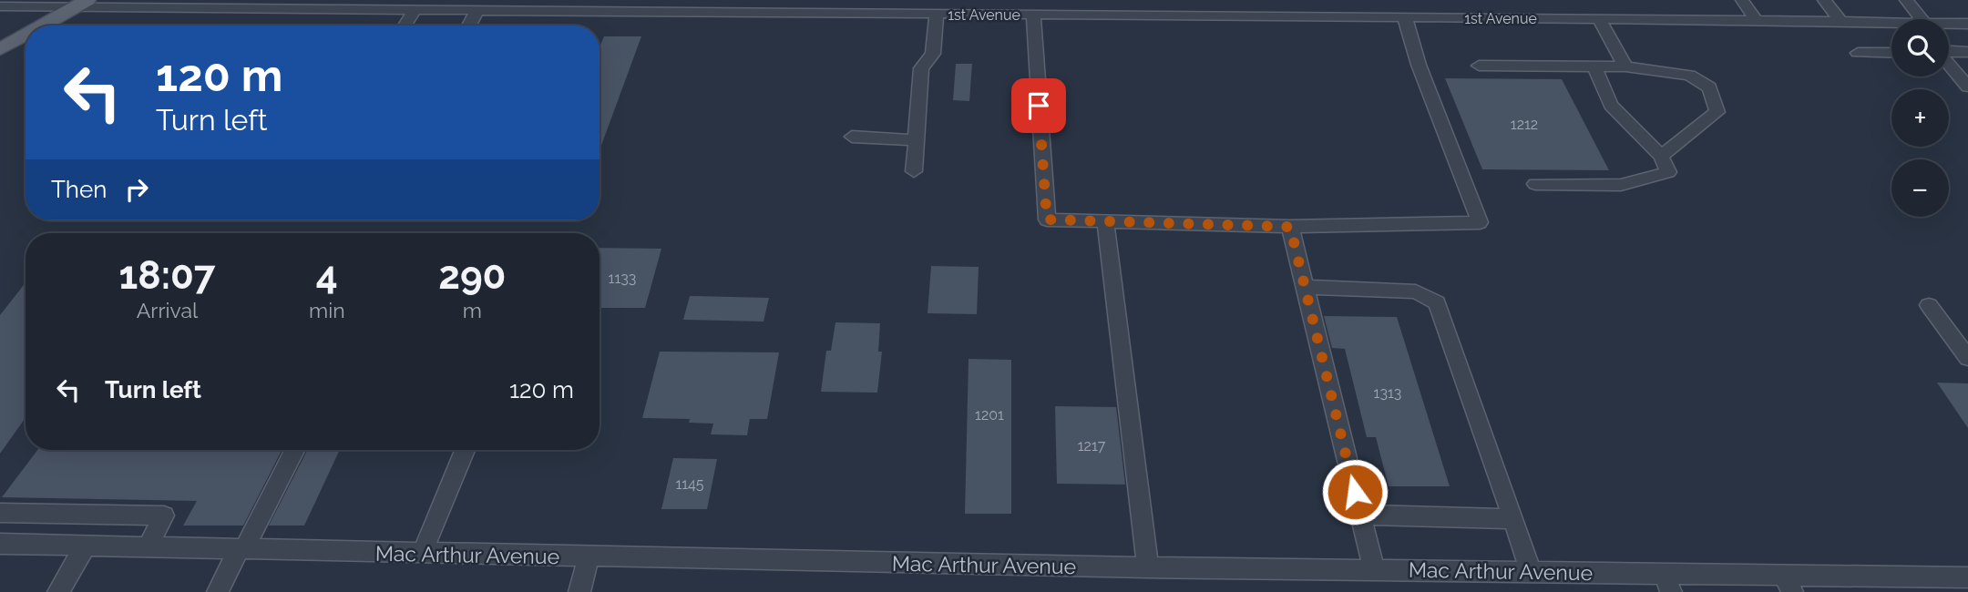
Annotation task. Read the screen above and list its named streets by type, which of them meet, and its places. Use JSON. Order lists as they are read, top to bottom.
{
  "streets": {
    "street": ["1st Avenue", "Mac Arthur Avenue"]
  },
  "house_numbers": [
    "1212",
    "1133",
    "1313",
    "1201",
    "1217",
    "1145"
  ],
  "page": {
    "map_buttons": ["+", "−"],
    "turn": ["120 m", "Turn left"],
    "then": "Then",
    "eta": [
      "18:07",
      "Arrival",
      "4",
      "min",
      "290",
      "m"
    ],
    "list": [
      {
        "name": "Turn left",
        "value": "120 m"
      }
    ]
  }
}
